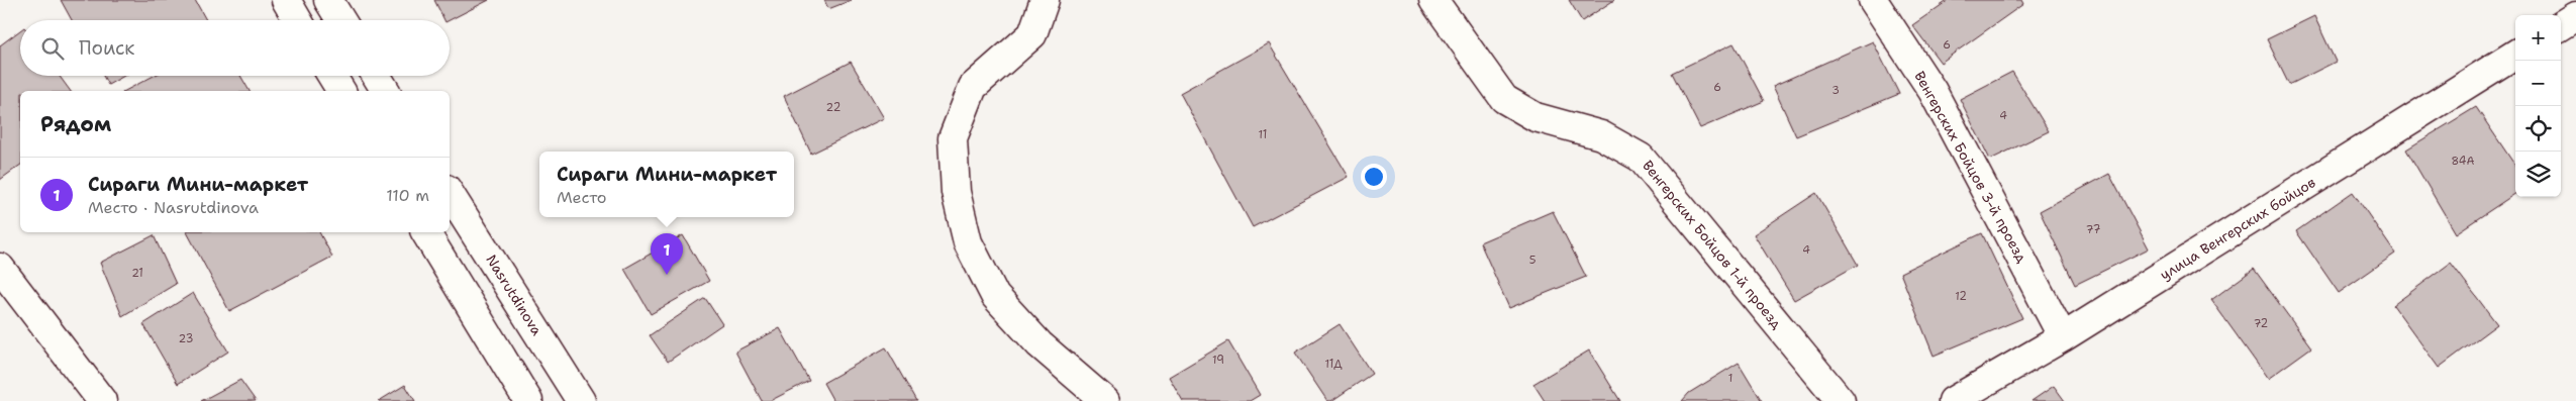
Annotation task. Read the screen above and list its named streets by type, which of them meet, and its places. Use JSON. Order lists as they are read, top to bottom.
{
  "streets": {
    "street": [
      "Венгерских Бойцов 3-й проезд",
      "улица Венгерских бойцов",
      "Венгерских Бойцов 1-й проезд",
      "Nasrutdinova"
    ]
  },
  "crossings": [
    ["Венгерских Бойцов 3-й проезд", "улица Венгерских бойцов"]
  ],
  "house_numbers": [
    "6",
    "6",
    "3",
    "22",
    "4",
    "11",
    "84А",
    "77",
    "4",
    "5",
    "21",
    "12",
    "72",
    "23",
    "19",
    "11Д",
    "1"
  ],
  "page": {
    "map_buttons": ["+", "−"],
    "search": "Поиск",
    "heading": "Рядом",
    "popup": ["Сираги Мини-маркет", "Место"],
    "list": [
      {
        "mark": "1",
        "name": "Сираги Мини-маркет",
        "note": "Место · Nasrutdinova",
        "value": "110 m"
      }
    ],
    "pins": "1"
  }
}
